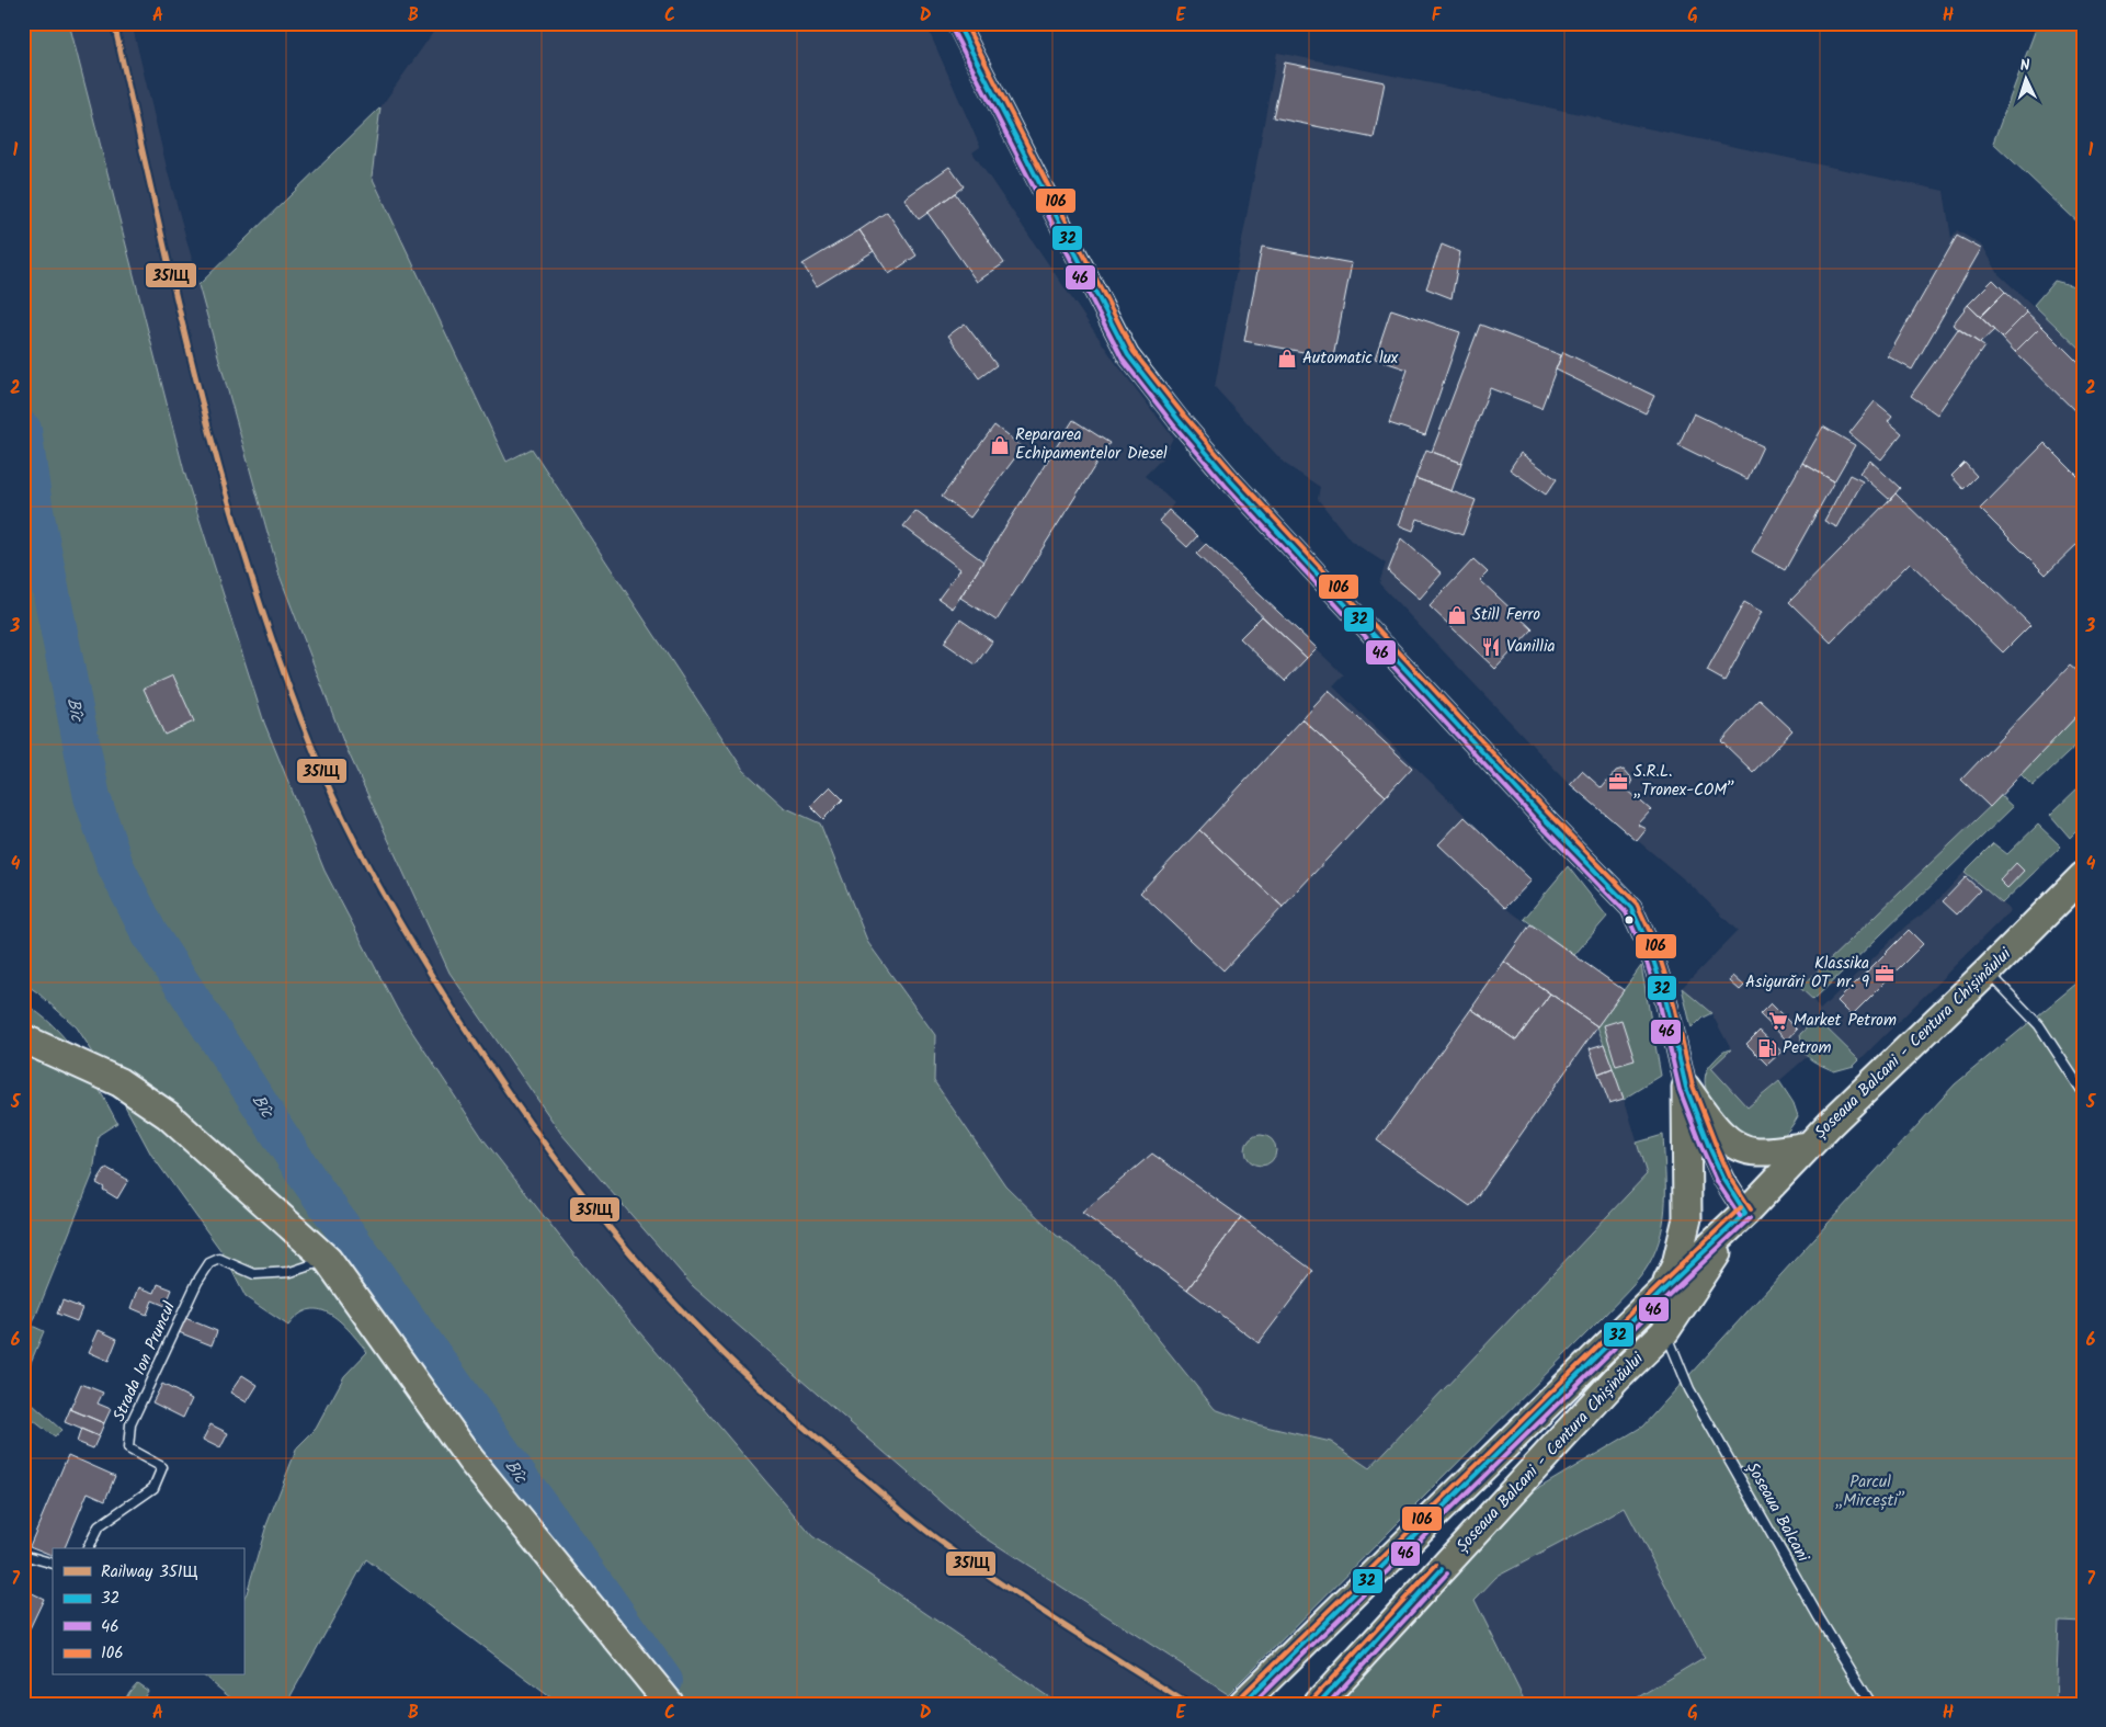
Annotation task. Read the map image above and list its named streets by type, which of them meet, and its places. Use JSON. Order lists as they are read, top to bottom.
{
  "streets": {
    "highway": ["Șoseaua Balcani - Centura Chișinăului"],
    "lane": ["Strada Ion Pruncul", "Șoseaua Balcani"]
  },
  "crossings": [
    ["Șoseaua Balcani - Centura Chișinăului", "Șoseaua Balcani"]
  ],
  "water": ["Bîc"],
  "parks": ["Parcul „Mircești”"],
  "places": {
    "shop": ["Automatic lux", "Repararea Echipamentelor Diesel", "Still Ferro"],
    "restaurant": ["Vanillia"],
    "office": ["S.R.L. „Tronex-COM”", "Klassika Asigurări OT nr. 9"],
    "supermarket": ["Market Petrom"],
    "fuel station": ["Petrom"]
  },
  "lines": [
    "rail line 351Щ",
    "transit line 32",
    "transit line 106",
    "transit line 46"
  ],
  "legend": [
    "Railway 351Щ",
    "32",
    "46",
    "106"
  ],
  "north": "top",
  "grid": {
    "columns": [
      "A",
      "B",
      "C",
      "D",
      "E",
      "F",
      "G",
      "H"
    ],
    "rows": [
      "1",
      "2",
      "3",
      "4",
      "5",
      "6",
      "7"
    ]
  }
}
